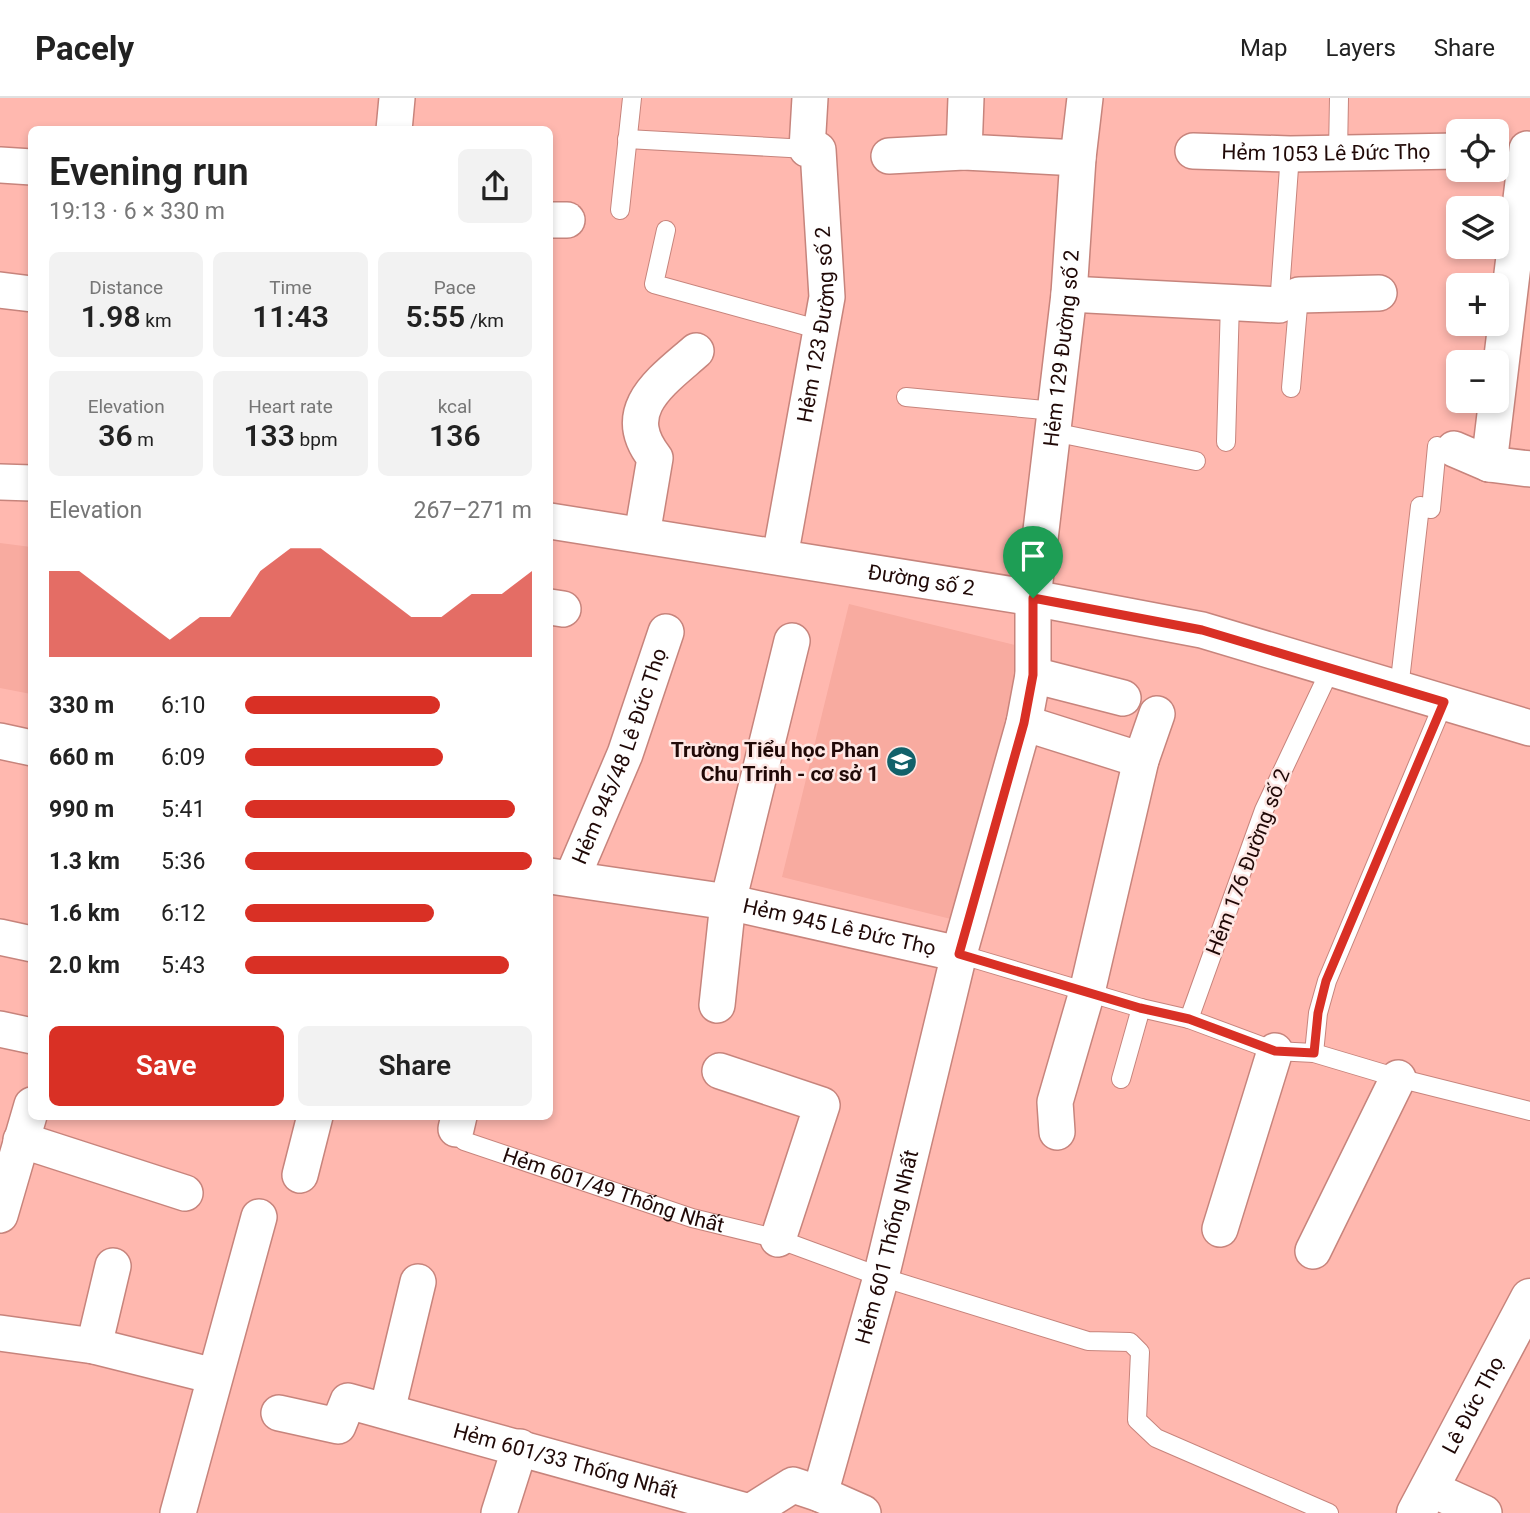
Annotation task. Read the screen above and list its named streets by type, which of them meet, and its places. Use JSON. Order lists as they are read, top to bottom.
{
  "streets": {
    "main road": ["Lê Đức Thọ"],
    "street": [
      "Hẻm 1053 Lê Đức Thọ",
      "Hẻm 123 Đường số 2",
      "Hẻm 129 Đường số 2",
      "Đường số 2",
      "Hẻm 945/48 Lê Đức Thọ",
      "Hẻm 945 Lê Đức Thọ",
      "Hẻm 601 Thống Nhất",
      "Hẻm 601/33 Thống Nhất"
    ],
    "lane": ["Hẻm 176 Đường số 2", "Hẻm 601/49 Thống Nhất"]
  },
  "crossings": [
    ["Hẻm 123 Đường số 2", "Đường số 2"],
    ["Hẻm 129 Đường số 2", "Đường số 2"],
    ["Hẻm 129 Đường số 2", "Hẻm 601 Thống Nhất"],
    ["Đường số 2", "Hẻm 176 Đường số 2"],
    ["Hẻm 945/48 Lê Đức Thọ", "Hẻm 945 Lê Đức Thọ"],
    ["Hẻm 176 Đường số 2", "Hẻm 945 Lê Đức Thọ"],
    ["Hẻm 945 Lê Đức Thọ", "Hẻm 601 Thống Nhất"],
    ["Hẻm 601/49 Thống Nhất", "Hẻm 601 Thống Nhất"],
    ["Hẻm 601 Thống Nhất", "Hẻm 601/33 Thống Nhất"]
  ],
  "places": {
    "school or university": ["Trường Tiểu học Phan Chu Trinh - cơ sở 1"]
  },
  "page": {
    "header": "Pacely",
    "nav": ["Map", "Layers", "Share"],
    "map_buttons": ["+", "−"],
    "heading": ["Evening run", "19:13 · 6 × 330 m"],
    "stats": [
      ["Distance", "1.98 km"],
      ["Time", "11:43"],
      ["Pace", "5:55 /km"],
      ["Elevation", "36 m"],
      ["Heart rate", "133 bpm"],
      ["kcal", "136"]
    ],
    "chart": ["Elevation", "267–271 m"],
    "list": [
      {
        "name": "330 m",
        "note": "6:10"
      },
      {
        "name": "660 m",
        "note": "6:09"
      },
      {
        "name": "990 m",
        "note": "5:41"
      },
      {
        "name": "1.3 km",
        "note": "5:36"
      },
      {
        "name": "1.6 km",
        "note": "6:12"
      },
      {
        "name": "2.0 km",
        "note": "5:43"
      }
    ],
    "buttons": ["Save", "Share"]
  }
}
